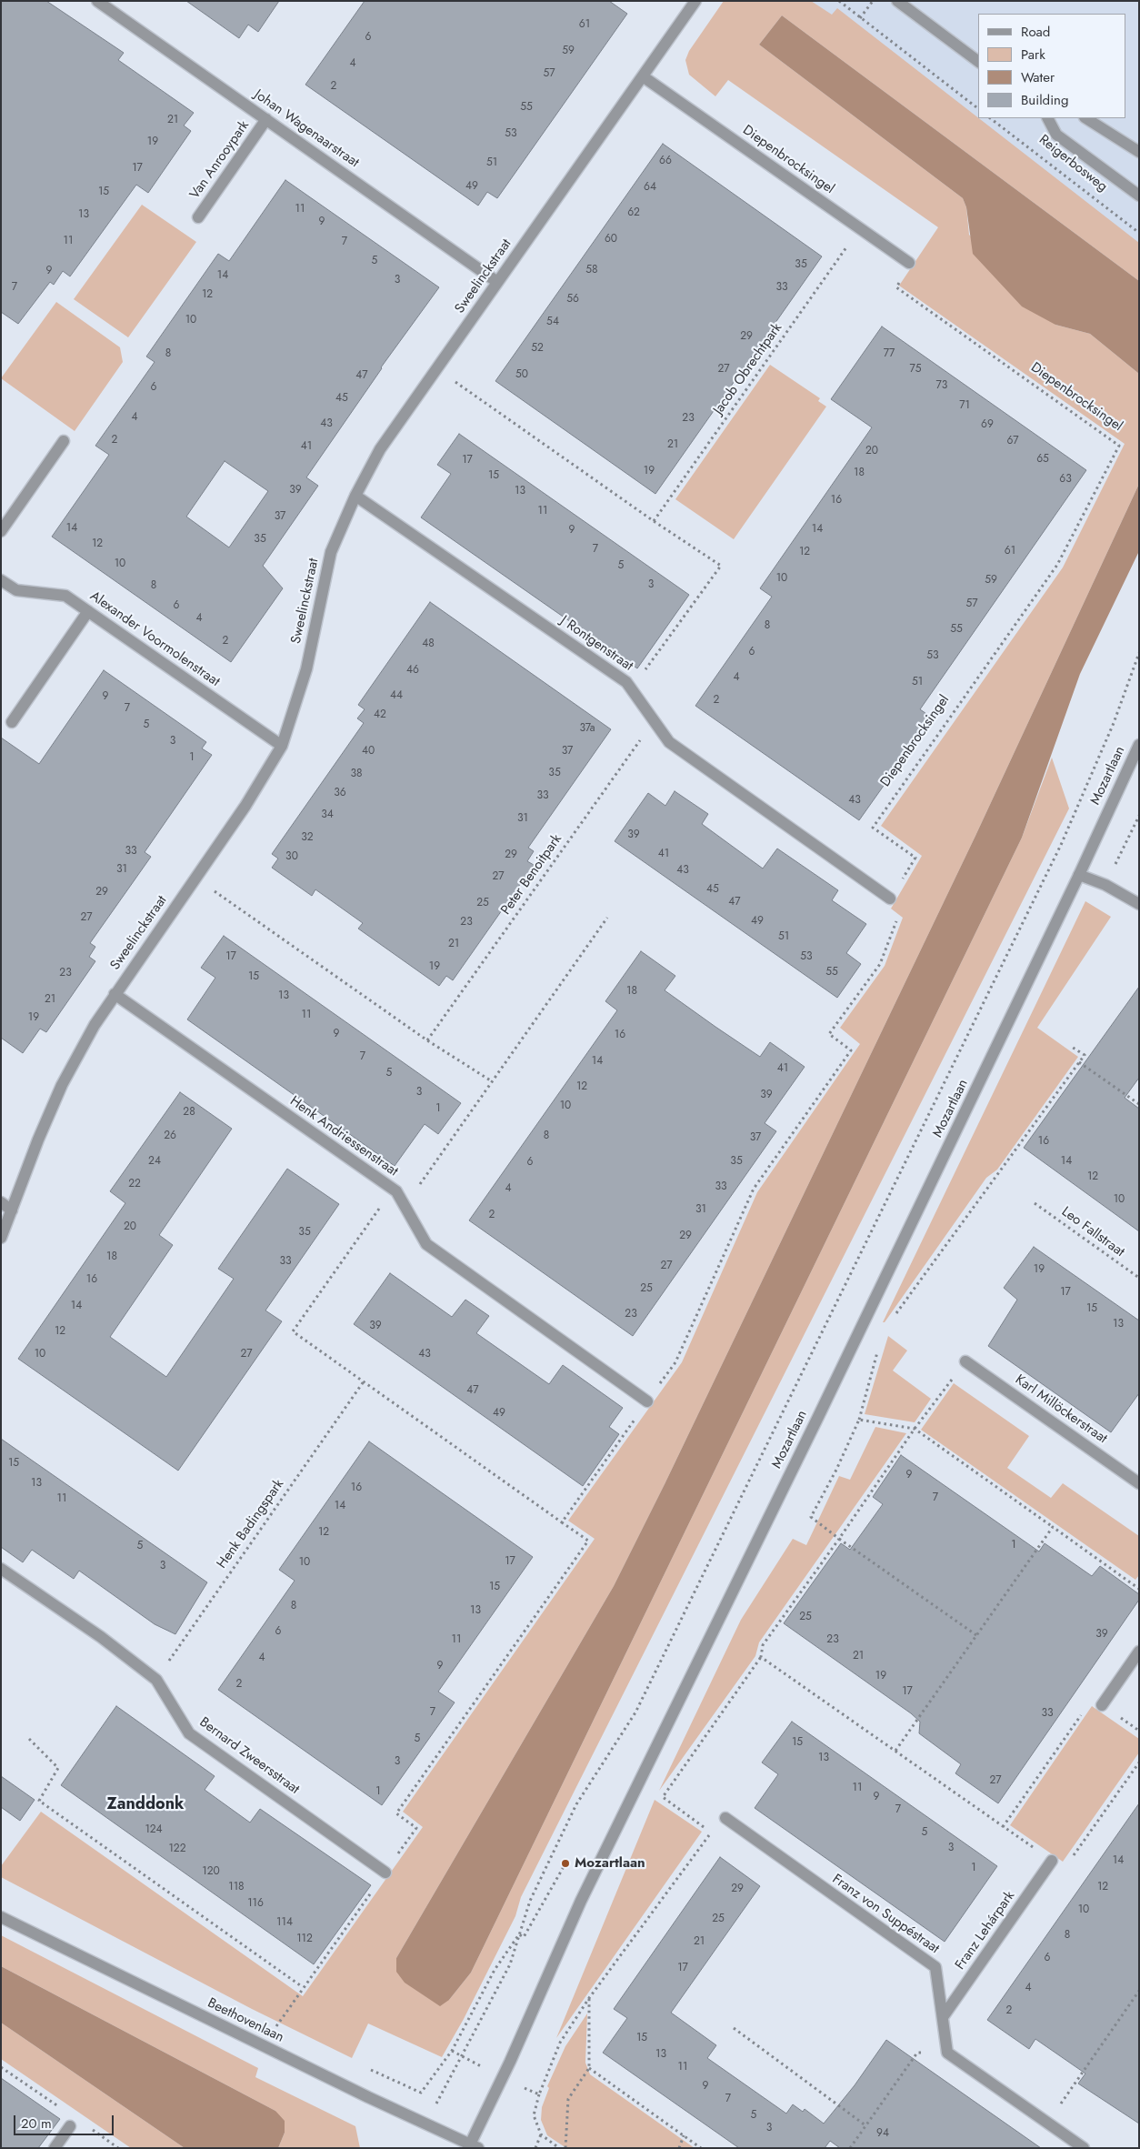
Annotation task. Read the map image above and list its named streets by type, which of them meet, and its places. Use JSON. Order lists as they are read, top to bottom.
{
  "streets": {
    "street": [
      "Johan Wagenaarstraat",
      "Van Anrooypark",
      "Diepenbrocksingel",
      "Reigerbosweg",
      "Sweelinckstraat",
      "Alexander Voormolenstraat",
      "J Rontgenstraat",
      "Mozartlaan",
      "Henk Andriessenstraat",
      "Karl Millöckerstraat",
      "Bernard Zweersstraat",
      "Franz von Suppéstraat",
      "Franz Lehárpark",
      "Beethovenlaan"
    ],
    "path": [
      "Jacob Obrechtpark",
      "Peter Benoitpark",
      "Leo Fallstraat",
      "Henk Badingspark"
    ]
  },
  "crossings": [
    ["Johan Wagenaarstraat", "Van Anrooypark"],
    ["Johan Wagenaarstraat", "Sweelinckstraat"],
    ["Diepenbrocksingel", "Sweelinckstraat"],
    ["Diepenbrocksingel", "Jacob Obrechtpark"],
    ["Diepenbrocksingel", "J Rontgenstraat"],
    ["Sweelinckstraat", "Alexander Voormolenstraat"],
    ["Sweelinckstraat", "J Rontgenstraat"],
    ["Sweelinckstraat", "Henk Andriessenstraat"],
    ["J Rontgenstraat", "Peter Benoitpark"],
    ["Mozartlaan", "Beethovenlaan"],
    ["Henk Badingspark", "Bernard Zweersstraat"],
    ["Franz von Suppéstraat", "Franz Lehárpark"]
  ],
  "districts": ["Zanddonk"],
  "places": ["Mozartlaan"],
  "house_numbers": [
    "61",
    "6",
    "59",
    "4",
    "57",
    "2",
    "55",
    "21",
    "53",
    "19",
    "66",
    "51",
    "17",
    "49",
    "64",
    "15",
    "11",
    "62",
    "13",
    "9",
    "60",
    "11",
    "7",
    "5",
    "35",
    "58",
    "9",
    "14",
    "3",
    "7",
    "33",
    "12",
    "56",
    "10",
    "54",
    "29",
    "52",
    "8",
    "77",
    "27",
    "75",
    "50",
    "47",
    "73",
    "6",
    "45",
    "71",
    "4",
    "23",
    "43",
    "69",
    "2",
    "67",
    "21",
    "41",
    "20",
    "65",
    "17",
    "19",
    "18",
    "15",
    "63",
    "39",
    "13",
    "16",
    "11",
    "37",
    "14",
    "14",
    "9",
    "35",
    "12",
    "7",
    "61",
    "12",
    "10",
    "5",
    "10",
    "59",
    "3",
    "8",
    "57",
    "6",
    "4",
    "8",
    "55",
    "2",
    "48",
    "6",
    "53",
    "46",
    "4",
    "51",
    "44",
    "9",
    "2",
    "7",
    "42",
    "5",
    "37a",
    "3",
    "40",
    "37",
    "1",
    "35",
    "38",
    "36",
    "33",
    "43",
    "34",
    "31",
    "39",
    "32",
    "33",
    "41",
    "29",
    "30",
    "31",
    "43",
    "27",
    "45",
    "29",
    "47",
    "25",
    "27",
    "49",
    "23",
    "51",
    "21",
    "17",
    "53",
    "19",
    "55",
    "23",
    "15",
    "18",
    "13",
    "21",
    "11",
    "19",
    "9",
    "16",
    "7",
    "14",
    "41",
    "5",
    "12",
    "3",
    "39",
    "10",
    "1",
    "28",
    "26",
    "8",
    "37",
    "16",
    "24",
    "35",
    "14",
    "6",
    "12",
    "22",
    "33",
    "4",
    "10",
    "31",
    "2",
    "20",
    "35",
    "29",
    "18",
    "33",
    "27",
    "19",
    "16",
    "25",
    "17",
    "14",
    "15",
    "23",
    "13",
    "39",
    "12",
    "10",
    "27",
    "43",
    "47",
    "49",
    "15",
    "9",
    "13",
    "16",
    "7",
    "11",
    "14",
    "12",
    "1",
    "5",
    "17",
    "10",
    "3",
    "15",
    "8",
    "13",
    "25",
    "6",
    "39",
    "11",
    "23",
    "21",
    "4",
    "9",
    "19",
    "2",
    "17",
    "7",
    "33",
    "5",
    "15",
    "13",
    "3",
    "27",
    "11",
    "1",
    "9",
    "7",
    "124",
    "5",
    "3",
    "122",
    "14",
    "1",
    "120",
    "118",
    "12",
    "29",
    "116",
    "10",
    "25",
    "114",
    "8",
    "112",
    "21",
    "6",
    "17",
    "4",
    "2",
    "15",
    "13",
    "11",
    "9",
    "7",
    "5",
    "3",
    "94"
  ],
  "legend": [
    "Road",
    "Park",
    "Water",
    "Building"
  ],
  "scale_bar": "20 m"
}
